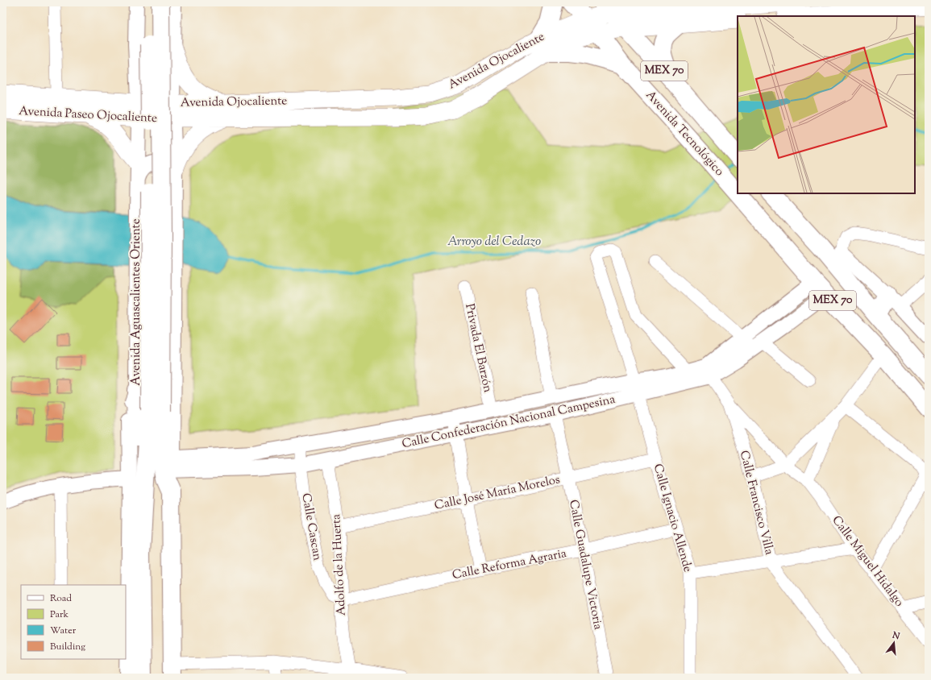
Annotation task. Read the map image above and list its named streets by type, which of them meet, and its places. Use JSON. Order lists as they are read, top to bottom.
{
  "streets": {
    "main road": [
      "Avenida Ojocaliente",
      "MEX 70",
      "Avenida Paseo Ojocaliente",
      "Avenida Tecnológico",
      "Avenida Aguascalientes Oriente"
    ],
    "street": [
      "Privada El Barzón",
      "Calle Confederación Nacional Campesina",
      "Calle José María Morelos",
      "Calle Francisco Villa",
      "Calle Ignacio Allende",
      "Calle Cascan",
      "Calle Miguel Hidalgo",
      "Adolfo de la Huerta",
      "Calle Reforma Agraria",
      "Calle Guadalupe Victoria"
    ]
  },
  "crossings": [
    ["Avenida Ojocaliente", "Avenida Paseo Ojocaliente"],
    ["Avenida Ojocaliente", "Avenida Tecnológico"],
    ["Avenida Ojocaliente", "Avenida Aguascalientes Oriente"],
    ["Avenida Paseo Ojocaliente", "Avenida Aguascalientes Oriente"],
    ["Avenida Tecnológico", "Calle Confederación Nacional Campesina"],
    ["Avenida Aguascalientes Oriente", "Calle Confederación Nacional Campesina"],
    ["Privada El Barzón", "Calle Confederación Nacional Campesina"],
    ["Calle Confederación Nacional Campesina", "Calle Francisco Villa"],
    ["Calle Confederación Nacional Campesina", "Calle Ignacio Allende"],
    ["Calle Confederación Nacional Campesina", "Calle Cascan"],
    ["Calle Confederación Nacional Campesina", "Adolfo de la Huerta"],
    ["Calle Confederación Nacional Campesina", "Calle Guadalupe Victoria"],
    ["Calle José María Morelos", "Calle Ignacio Allende"],
    ["Calle José María Morelos", "Adolfo de la Huerta"],
    ["Calle José María Morelos", "Calle Guadalupe Victoria"],
    ["Calle Francisco Villa", "Calle Miguel Hidalgo"],
    ["Calle Ignacio Allende", "Calle Reforma Agraria"],
    ["Calle Cascan", "Adolfo de la Huerta"],
    ["Calle Cascan", "Calle Reforma Agraria"],
    ["Adolfo de la Huerta", "Calle Reforma Agraria"],
    ["Calle Reforma Agraria", "Calle Guadalupe Victoria"]
  ],
  "water": ["Arroyo del Cedazo"],
  "legend": [
    "Road",
    "Park",
    "Water",
    "Building"
  ],
  "north": "top"
}
